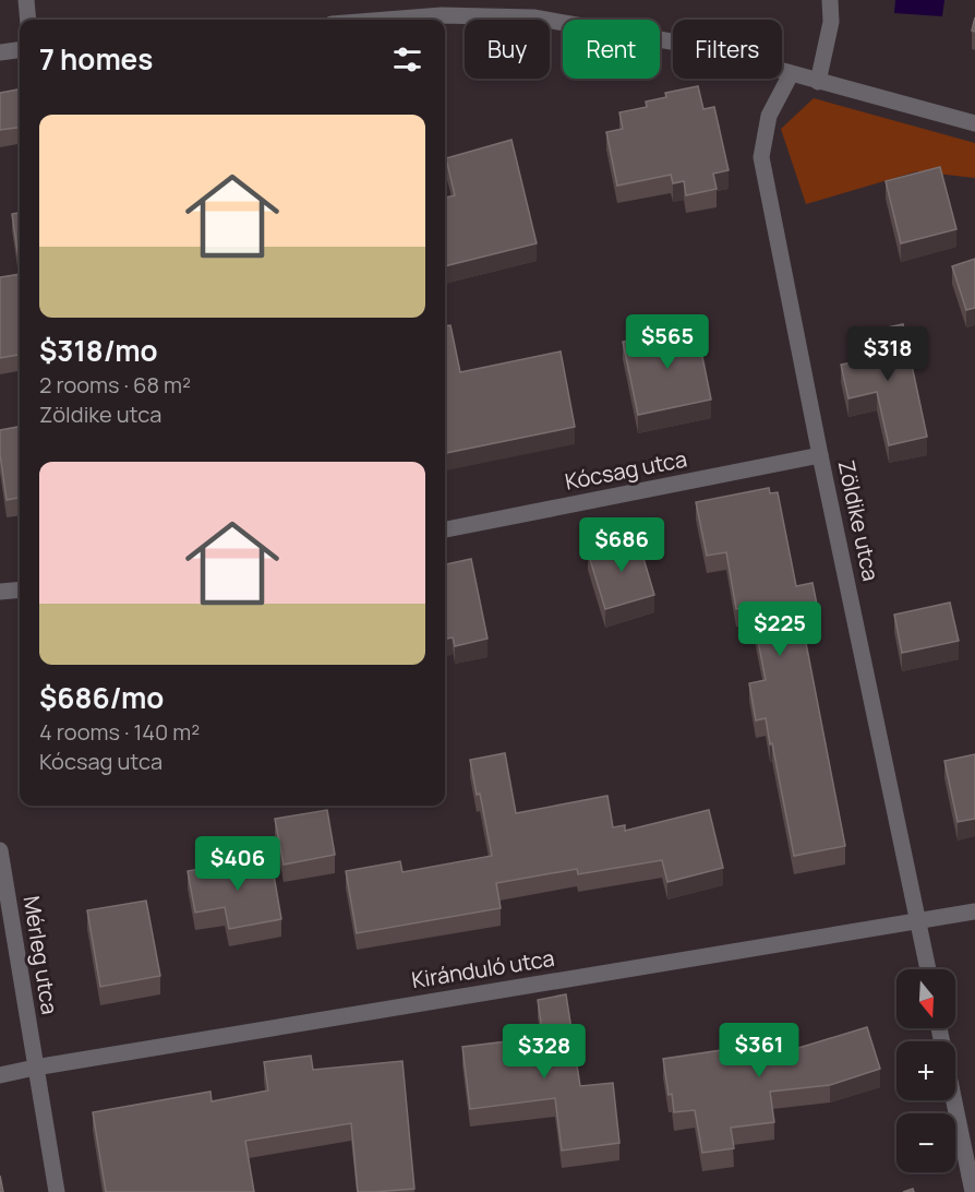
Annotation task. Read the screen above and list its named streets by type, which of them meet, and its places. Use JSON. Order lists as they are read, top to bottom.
{
  "streets": {
    "street": [
      "Kócsag utca",
      "Zöldike utca",
      "Mérleg utca",
      "Kiránduló utca"
    ]
  },
  "crossings": [
    ["Kócsag utca", "Zöldike utca"],
    ["Zöldike utca", "Kiránduló utca"],
    ["Mérleg utca", "Kiránduló utca"]
  ],
  "north": "bottom",
  "page": {
    "chip": ["Buy", "Rent", "Filters"],
    "heading": "7 homes",
    "list": [
      {
        "name": "$318/mo",
        "note": "2 rooms · 68 m² · Zöldike utca"
      },
      {
        "name": "$686/mo",
        "note": "4 rooms · 140 m² · Kócsag utca"
      }
    ],
    "price": [
      "$565",
      "$318",
      "$686",
      "$225",
      "$406",
      "$361",
      "$328"
    ],
    "map_buttons": ["+", "−"]
  }
}
